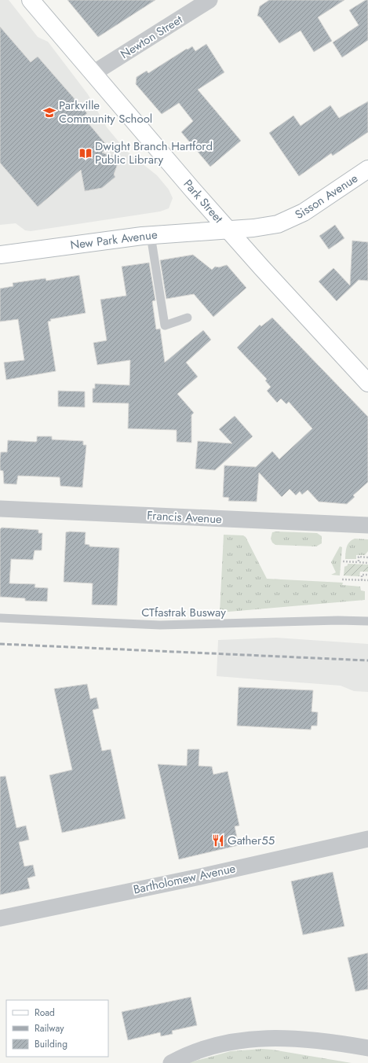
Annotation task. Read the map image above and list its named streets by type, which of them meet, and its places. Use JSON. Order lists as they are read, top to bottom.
{
  "streets": {
    "main road": ["Sisson Avenue", "Park Street", "New Park Avenue"],
    "street": ["Newton Street", "Francis Avenue", "Bartholomew Avenue"],
    "lane": ["CTfastrak Busway"]
  },
  "crossings": [
    ["Newton Street", "Park Street"],
    ["Sisson Avenue", "Park Street"],
    ["Sisson Avenue", "New Park Avenue"],
    ["Park Street", "New Park Avenue"]
  ],
  "places": {
    "school or university": ["Parkville Community School"],
    "library": ["Dwight Branch Hartford Public Library"],
    "restaurant": ["Gather55"]
  },
  "legend": ["Road", "Railway", "Building"]
}
